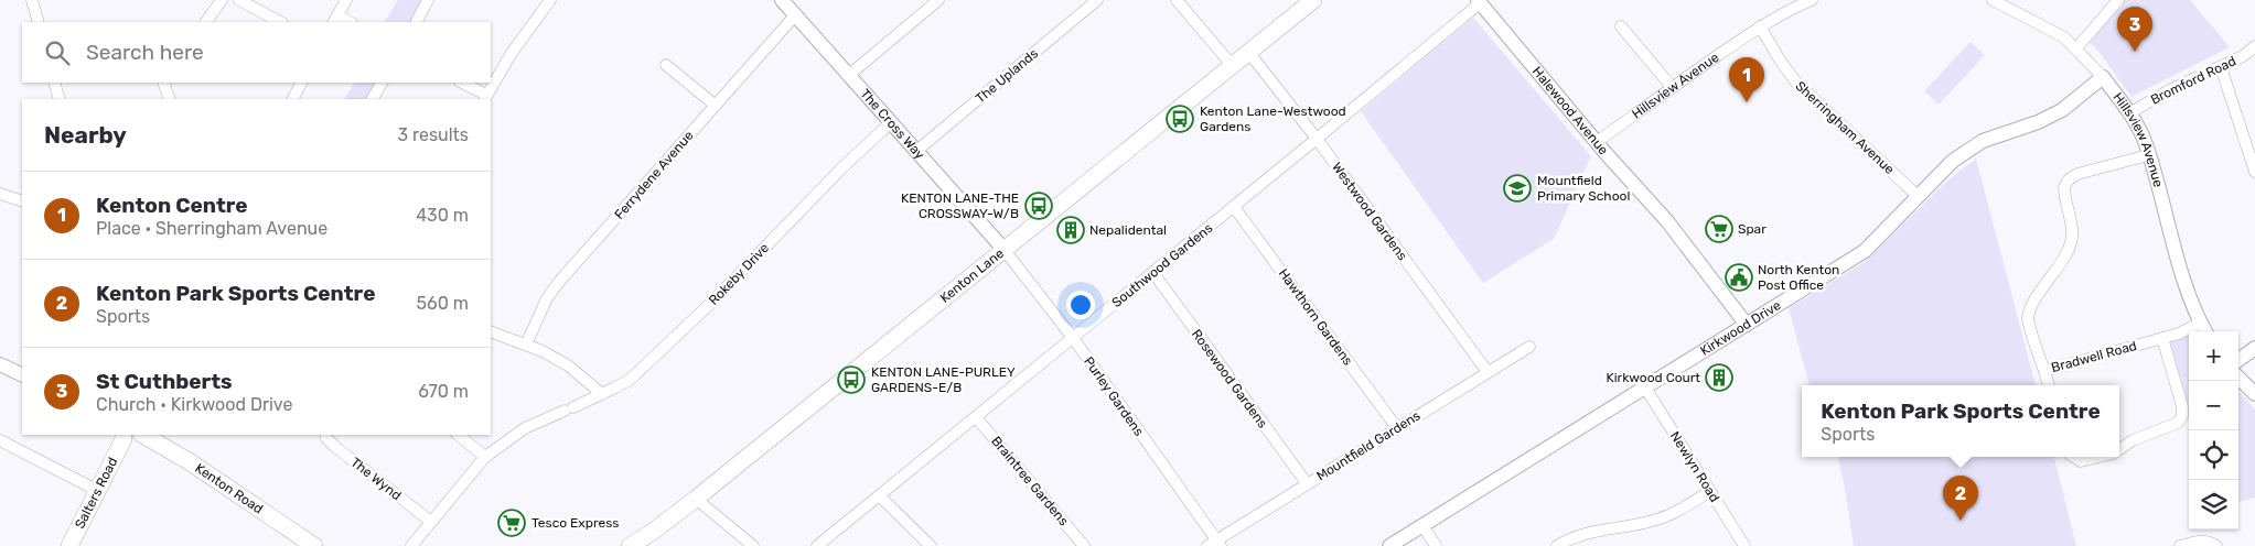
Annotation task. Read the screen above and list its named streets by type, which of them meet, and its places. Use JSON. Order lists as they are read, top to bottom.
{
  "streets": {
    "main road": ["Kenton Lane", "Kenton Road", "Salters Road"],
    "street": [
      "The Uplands",
      "Bromford Road",
      "Hillsview Avenue",
      "Halewood Avenue",
      "The Cross Way",
      "Sherringham Avenue",
      "Ferrydene Avenue",
      "Westwood Gardens",
      "Southwood Gardens",
      "Rokeby Drive",
      "Hawthorn Gardens",
      "Kirkwood Drive",
      "Bradwell Road",
      "Rosewood Gardens",
      "Purley Gardens",
      "Mountfield Gardens",
      "Newlyn Road",
      "The Wynd",
      "Braintree Gardens"
    ]
  },
  "crossings": [
    ["The Uplands", "The Cross Way"],
    ["Bromford Road", "Hillsview Avenue"],
    ["Hillsview Avenue", "Halewood Avenue"],
    ["Hillsview Avenue", "Sherringham Avenue"],
    ["Hillsview Avenue", "Kirkwood Drive"],
    ["Hillsview Avenue", "Bradwell Road"],
    ["Halewood Avenue", "Southwood Gardens"],
    ["Halewood Avenue", "Kirkwood Drive"],
    ["The Cross Way", "Ferrydene Avenue"],
    ["The Cross Way", "Rokeby Drive"],
    ["The Cross Way", "Kenton Lane"],
    ["The Cross Way", "Purley Gardens"],
    ["Sherringham Avenue", "Kirkwood Drive"],
    ["Westwood Gardens", "Southwood Gardens"],
    ["Westwood Gardens", "Kenton Lane"],
    ["Westwood Gardens", "Mountfield Gardens"],
    ["Southwood Gardens", "Hawthorn Gardens"],
    ["Southwood Gardens", "Rosewood Gardens"],
    ["Southwood Gardens", "Purley Gardens"],
    ["Southwood Gardens", "Braintree Gardens"],
    ["Rokeby Drive", "The Wynd"],
    ["Kenton Lane", "Purley Gardens"],
    ["Hawthorn Gardens", "Mountfield Gardens"],
    ["Kirkwood Drive", "Newlyn Road"],
    ["Rosewood Gardens", "Mountfield Gardens"],
    ["Purley Gardens", "Mountfield Gardens"]
  ],
  "places": {
    "bus stop": ["Kenton Lane-Westwood Gardens", "KENTON LANE-THE CROSSWAY-W/B", "KENTON LANE-PURLEY GARDENS-E/B"],
    "school or university": ["Mountfield Primary School"],
    "supermarket": ["Spar", "Tesco Express"],
    "building": ["Nepalidental", "Kirkwood Court"],
    "public building": ["North Kenton Post Office"]
  },
  "page": {
    "pins": ["3", "1", "2"],
    "search": "Search here",
    "heading": ["Nearby", "3 results"],
    "list": [
      {
        "mark": "1",
        "name": "Kenton Centre",
        "note": "Place · Sherringham Avenue",
        "value": "430 m"
      },
      {
        "mark": "2",
        "name": "Kenton Park Sports Centre",
        "note": "Sports",
        "value": "560 m"
      },
      {
        "mark": "3",
        "name": "St Cuthberts",
        "note": "Church · Kirkwood Drive",
        "value": "670 m"
      }
    ],
    "map_buttons": ["+", "−"],
    "popup": ["Kenton Park Sports Centre", "Sports"]
  }
}
